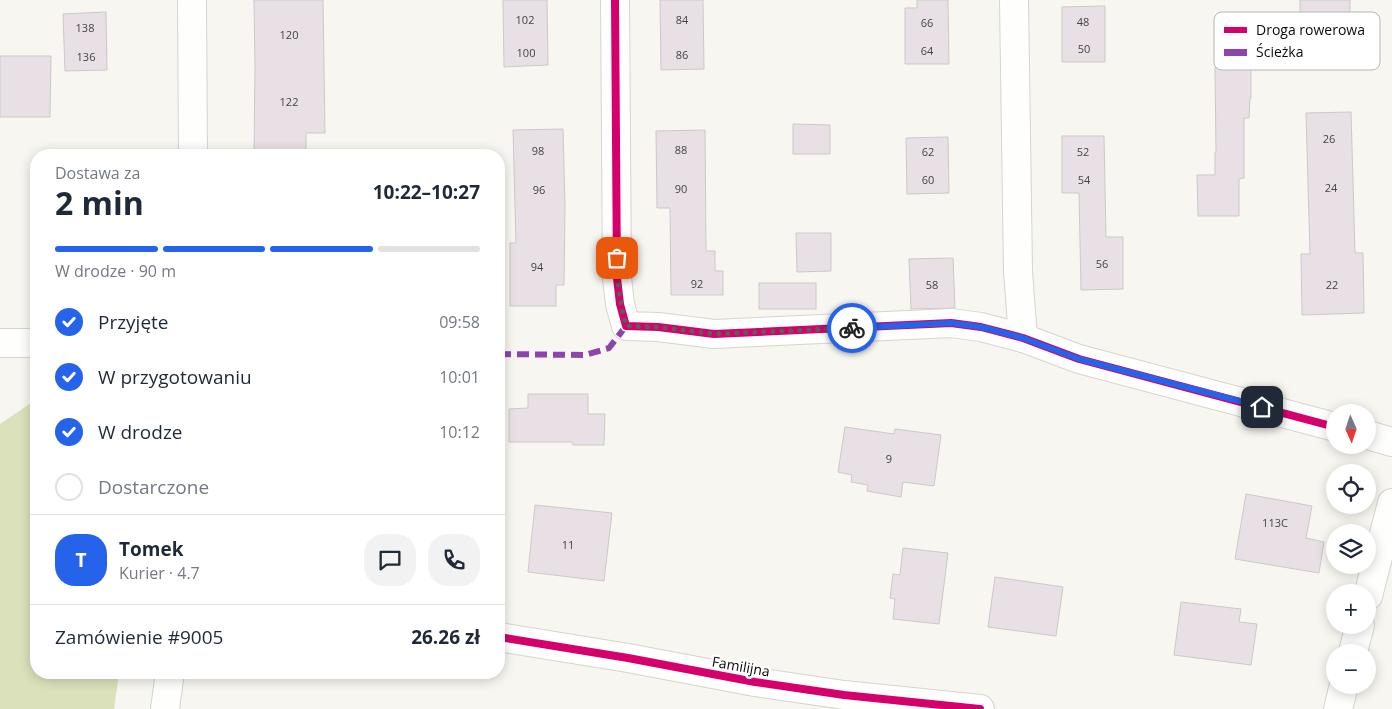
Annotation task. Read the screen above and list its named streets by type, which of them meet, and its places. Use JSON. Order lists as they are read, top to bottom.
{
  "streets": {
    "street": ["Familijna"]
  },
  "house_numbers": [
    "102",
    "84",
    "48",
    "66",
    "138",
    "120",
    "50",
    "64",
    "100",
    "86",
    "136",
    "122",
    "26",
    "88",
    "98",
    "62",
    "52",
    "60",
    "54",
    "24",
    "90",
    "96",
    "56",
    "94",
    "92",
    "58",
    "22",
    "9",
    "113C",
    "11"
  ],
  "legend": ["Droga rowerowa", "Ścieżka"],
  "north": "bottom",
  "page": {
    "heading": ["2 min", "Dostawa za", "10:22–10:27"],
    "panel": [
      "Tomek",
      "Kurier · 4.7",
      "Zamówienie #9005",
      "26.26 zł"
    ],
    "bar": "W drodze · 90 m",
    "list": [
      ["Przyjęte", "09:58"],
      ["W przygotowaniu", "10:01"],
      ["W drodze", "10:12"],
      "Dostarczone"
    ],
    "map_buttons": ["+", "−"],
    "round": "T"
  }
}
